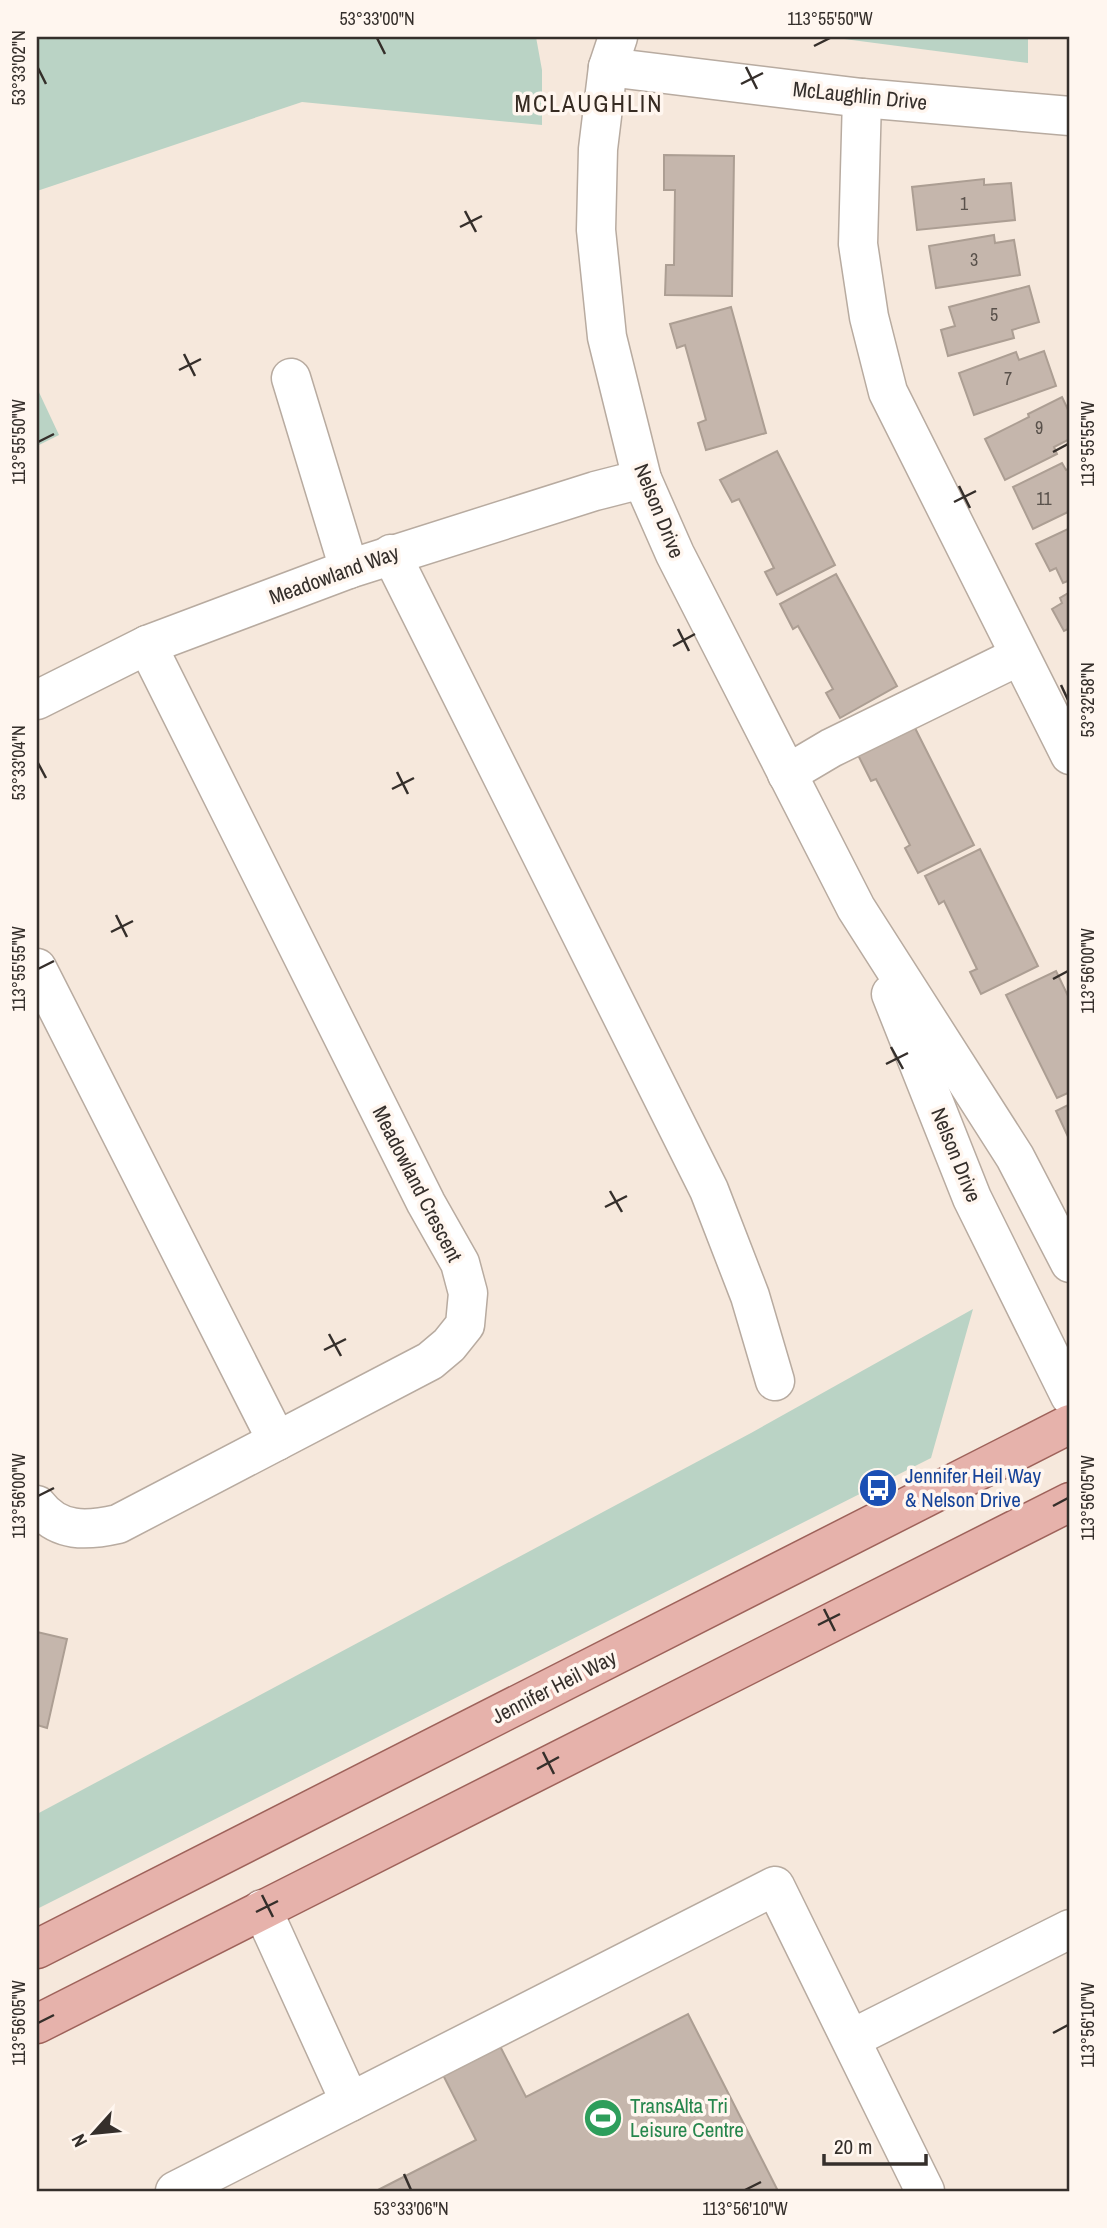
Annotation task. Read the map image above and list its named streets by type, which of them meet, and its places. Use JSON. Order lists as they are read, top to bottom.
{
  "streets": {
    "main road": ["Jennifer Heil Way"],
    "street": [
      "McLaughlin Drive",
      "Nelson Drive",
      "Meadowland Way",
      "Meadowland Crescent"
    ]
  },
  "crossings": [
    ["McLaughlin Drive", "Nelson Drive"],
    ["Nelson Drive", "Meadowland Way"],
    ["Meadowland Way", "Meadowland Crescent"]
  ],
  "districts": ["MCLAUGHLIN"],
  "places": {
    "bus stop": ["Jennifer Heil Way & Nelson Drive"],
    "sports": ["TransAlta Tri Leisure Centre"]
  },
  "house_numbers": [
    "1",
    "3",
    "5",
    "7",
    "9",
    "11"
  ],
  "scale_bar": "20 m",
  "north": "bottom left",
  "coordinates": [
    "53°33'00\"N",
    "113°55'50\"W",
    "53°33'02\"N",
    "113°55'55\"W",
    "53°32'58\"N",
    "53°33'04\"N",
    "113°56'00\"W",
    "113°56'05\"W",
    "113°56'10\"W",
    "53°33'06\"N"
  ]
}
